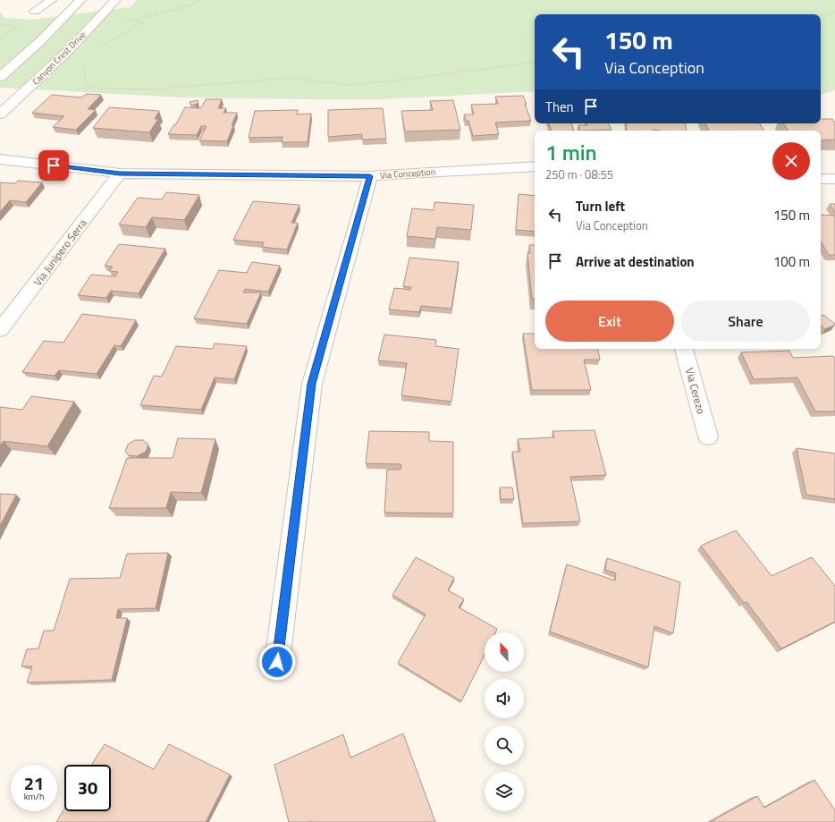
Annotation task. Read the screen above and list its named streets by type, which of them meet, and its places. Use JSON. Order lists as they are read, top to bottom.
{
  "streets": {
    "street": [
      "Canyon Crest Drive",
      "Via Conception",
      "Via Junipero Serra",
      "Via Cerezo"
    ]
  },
  "crossings": [
    ["Via Conception", "Via Junipero Serra"]
  ],
  "north": "top left",
  "page": {
    "turn": ["150 m", "Via Conception"],
    "then": "Then",
    "heading": ["1 min", "250 m · 08:55"],
    "list": [
      {
        "name": "Turn left",
        "note": "Via Conception",
        "value": "150 m"
      },
      {
        "name": "Arrive at destination",
        "value": "100 m"
      }
    ],
    "buttons": ["Exit", "Share"],
    "speed": "21 km/h",
    "limit": "30"
  }
}
